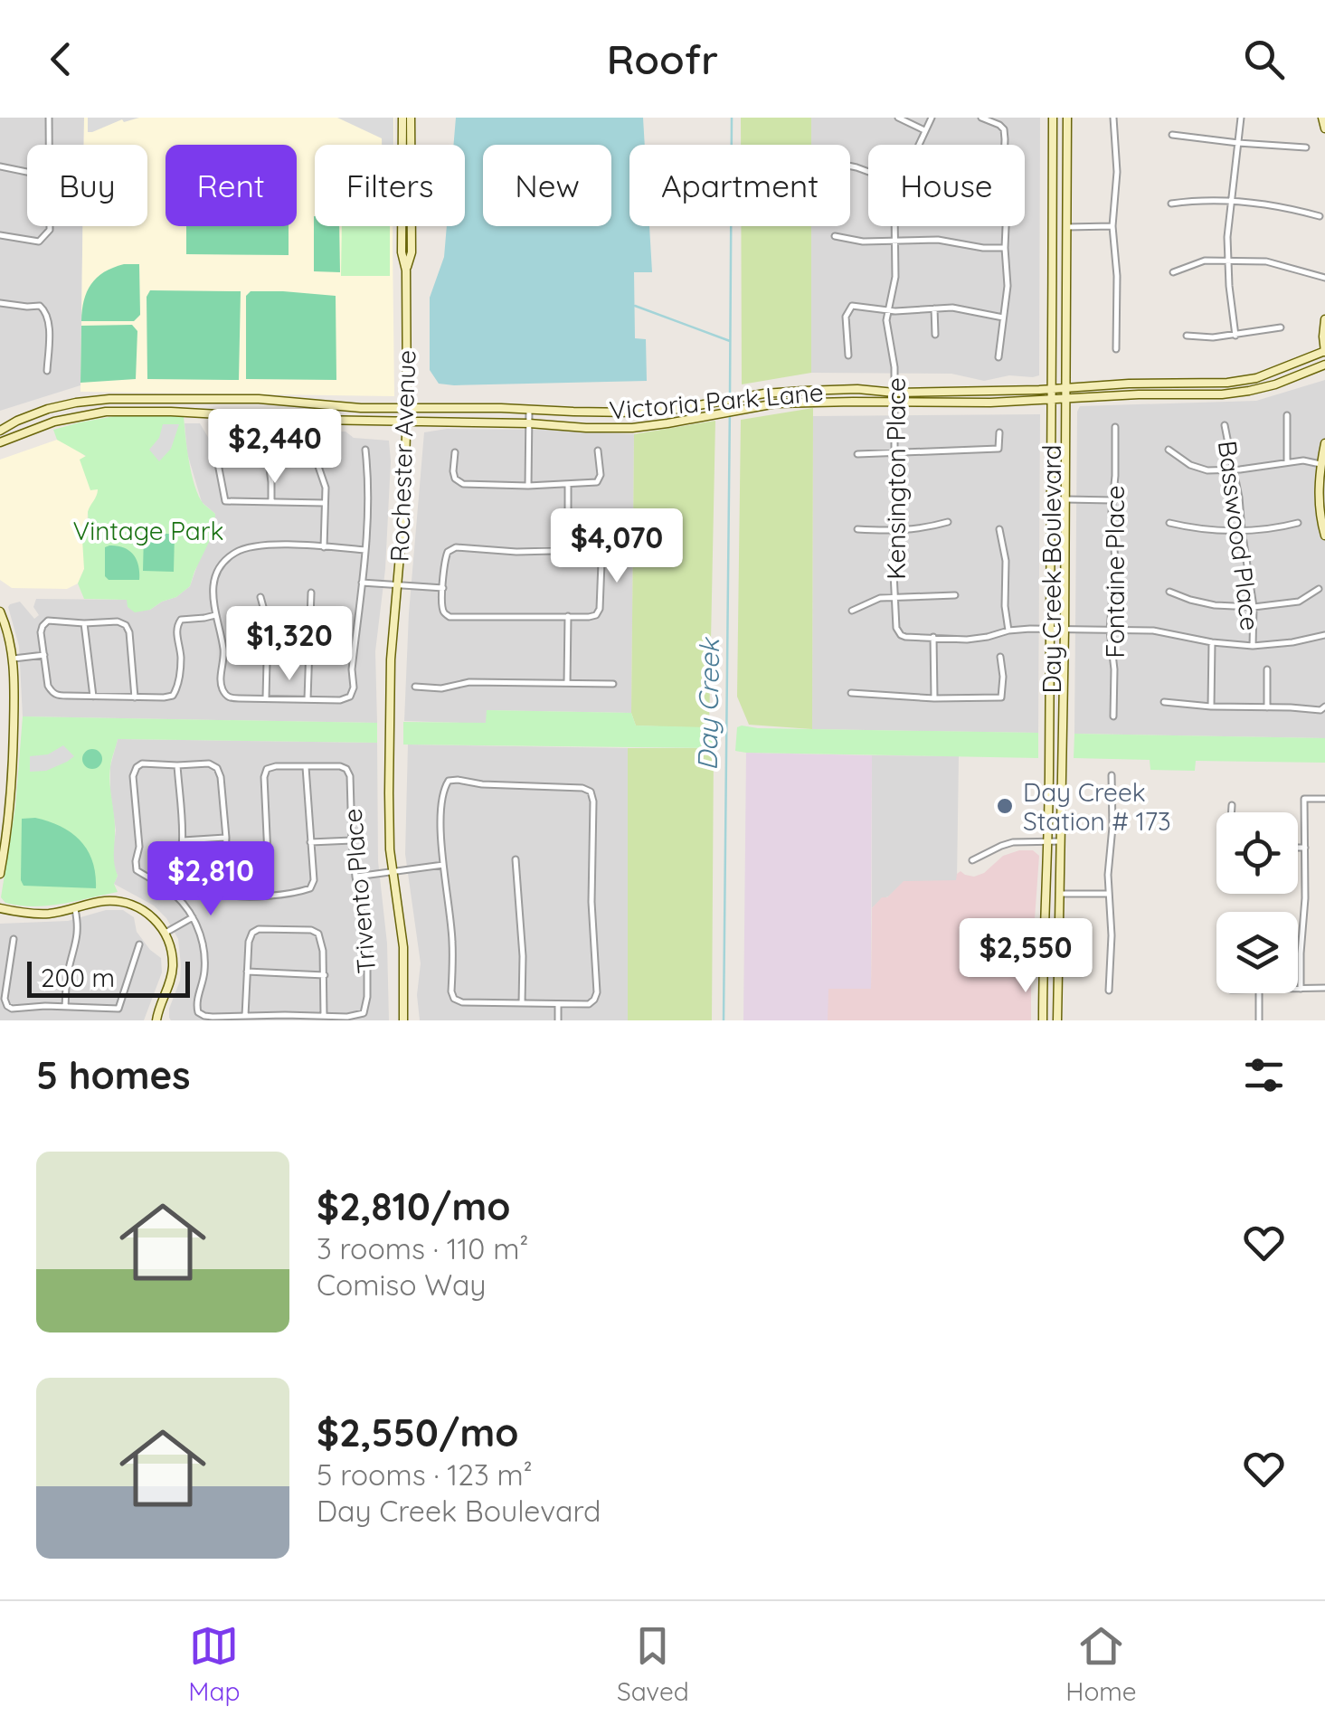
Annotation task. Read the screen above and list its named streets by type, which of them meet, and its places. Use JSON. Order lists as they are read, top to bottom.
{
  "streets": {
    "street": [
      "Victoria Park Lane",
      "Rochester Avenue",
      "Kensington Place",
      "Basswood Place",
      "Day Creek Boulevard",
      "Fontaine Place",
      "Trivento Place"
    ]
  },
  "crossings": [
    ["Victoria Park Lane", "Rochester Avenue"],
    ["Victoria Park Lane", "Kensington Place"],
    ["Victoria Park Lane", "Day Creek Boulevard"]
  ],
  "water": ["Day Creek"],
  "parks": ["Vintage Park"],
  "places": ["Day Creek Station # 173"],
  "scale_bar": "200 m",
  "page": {
    "header": "Roofr",
    "chip": [
      "Buy",
      "Rent",
      "Filters",
      "New",
      "Apartment",
      "House"
    ],
    "price": [
      "$2,440",
      "$4,070",
      "$1,320",
      "$2,810",
      "$2,550"
    ],
    "scale": "200 m",
    "heading": "5 homes",
    "list": [
      {
        "name": "$2,810/mo",
        "note": "3 rooms · 110 m² · Comiso Way"
      },
      {
        "name": "$2,550/mo",
        "note": "5 rooms · 123 m² · Day Creek Boulevard"
      }
    ],
    "tabs": ["Map", "Saved", "Home"]
  }
}
